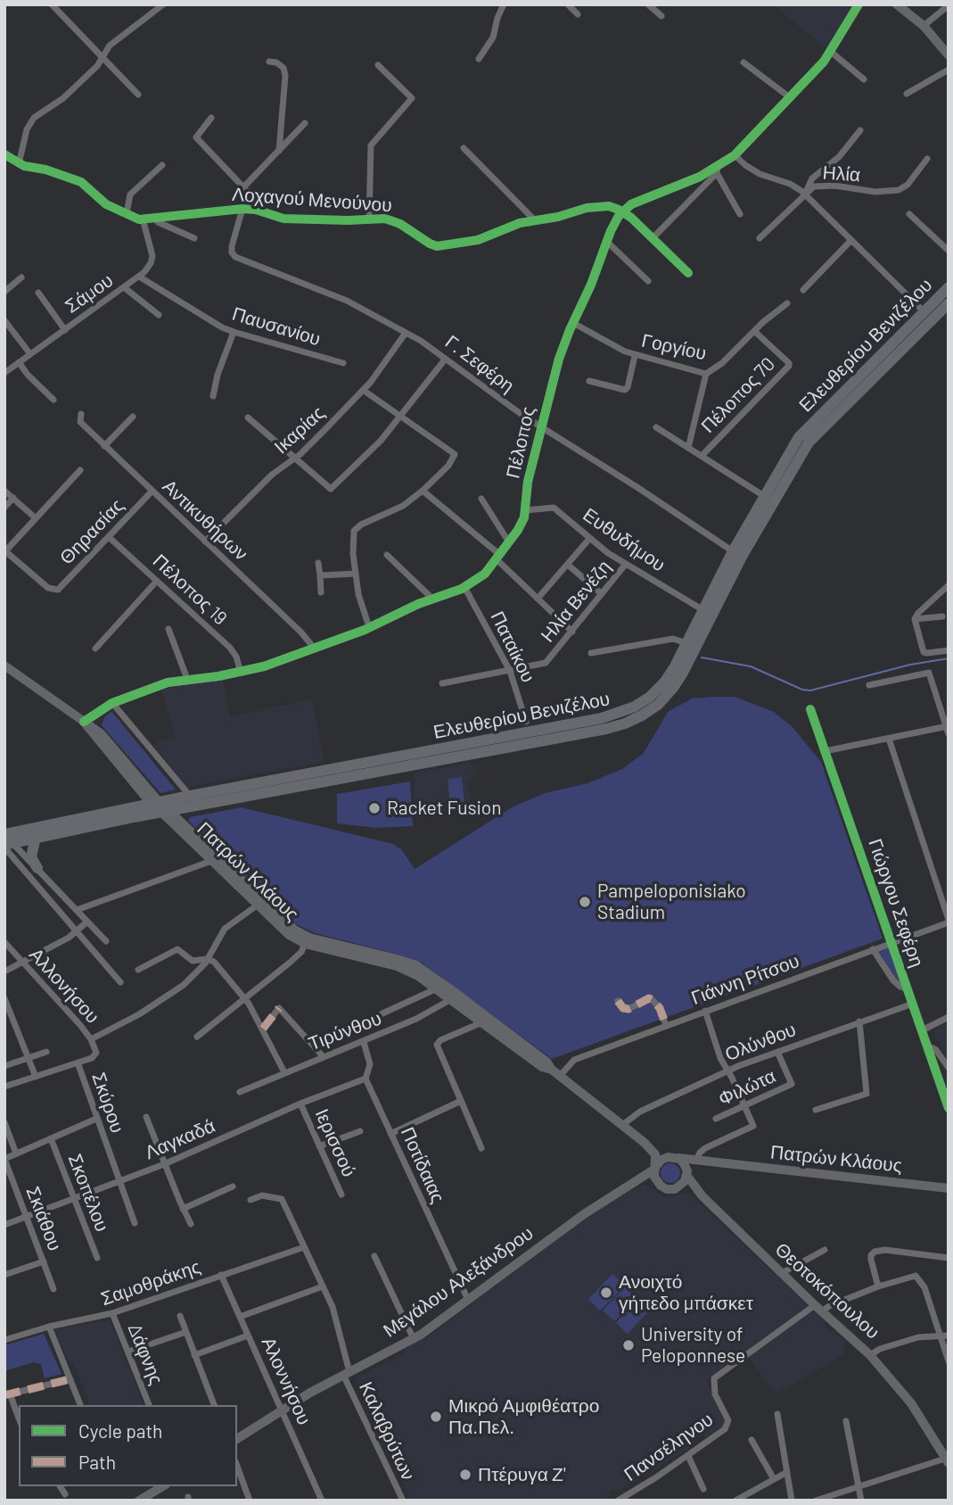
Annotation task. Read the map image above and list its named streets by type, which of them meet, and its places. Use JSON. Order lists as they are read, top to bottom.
{
  "streets": {
    "main road": [
      "Ελευθερίου Βενιζέλου",
      "Πέλοπος",
      "Πατρών Κλάους",
      "Μεγάλου Αλεξάνδρου",
      "Θεοτοκόπουλου"
    ],
    "street": [
      "Ηλία",
      "Λοχαγού Μενούνου",
      "Σάμου",
      "Παυσανίου",
      "Γοργίου",
      "Γ. Σεφέρη",
      "Πέλοπος 70",
      "Ικαρίας",
      "Αντικυθήρων",
      "Θηρασίας",
      "Ευθυδήμου",
      "Πέλοπος 19",
      "Ηλία Βενέζη",
      "Παταίκου",
      "Γιώργου Σεφέρη",
      "Γιάννη Ρίτσου",
      "Αλλονήσου",
      "Τιρύνθου",
      "Ολύνθου",
      "Φιλώτα",
      "Σκύρου",
      "Λαγκαδά",
      "Ιερισσού",
      "Ποτίδαιας",
      "Σκοπέλου",
      "Σκιάθου",
      "Σαμοθράκης",
      "Δάφνης",
      "Αλοννήσου",
      "Καλαβρύτων",
      "Πανσέληνου"
    ]
  },
  "crossings": [
    ["Λοχαγού Μενούνου", "Σάμου"],
    ["Λοχαγού Μενούνου", "Γ. Σεφέρη"],
    ["Λοχαγού Μενούνου", "Πέλοπος"],
    ["Σάμου", "Παυσανίου"],
    ["Ελευθερίου Βενιζέλου", "Γ. Σεφέρη"],
    ["Ελευθερίου Βενιζέλου", "Ευθυδήμου"],
    ["Ελευθερίου Βενιζέλου", "Πατρών Κλάους"],
    ["Γοργίου", "Πέλοπος 70"],
    ["Γοργίου", "Πέλοπος"],
    ["Γ. Σεφέρη", "Ικαρίας"],
    ["Γ. Σεφέρη", "Πέλοπος"],
    ["Ικαρίας", "Αντικυθήρων"],
    ["Πέλοπος", "Αντικυθήρων"],
    ["Πέλοπος", "Ευθυδήμου"],
    ["Πέλοπος", "Πέλοπος 19"],
    ["Πέλοπος", "Παταίκου"],
    ["Πέλοπος", "Πατρών Κλάους"],
    ["Αντικυθήρων", "Θηρασίας"],
    ["Θηρασίας", "Πέλοπος 19"],
    ["Ευθυδήμου", "Ηλία Βενέζη"],
    ["Ηλία Βενέζη", "Παταίκου"],
    ["Πατρών Κλάους", "Γιάννη Ρίτσου"],
    ["Πατρών Κλάους", "Τιρύνθου"],
    ["Πατρών Κλάους", "Ολύνθου"],
    ["Πατρών Κλάους", "Μεγάλου Αλεξάνδρου"],
    ["Πατρών Κλάους", "Θεοτοκόπουλου"],
    ["Γιώργου Σεφέρη", "Γιάννη Ρίτσου"],
    ["Γιώργου Σεφέρη", "Ολύνθου"],
    ["Αλλονήσου", "Σκύρου"],
    ["Τιρύνθου", "Ποτίδαιας"],
    ["Ολύνθου", "Φιλώτα"],
    ["Σκύρου", "Λαγκαδά"],
    ["Λαγκαδά", "Ιερισσού"],
    ["Λαγκαδά", "Ποτίδαιας"],
    ["Λαγκαδά", "Σκοπέλου"],
    ["Λαγκαδά", "Σκιάθου"],
    ["Ποτίδαιας", "Μεγάλου Αλεξάνδρου"],
    ["Μεγάλου Αλεξάνδρου", "Θεοτοκόπουλου"],
    ["Μεγάλου Αλεξάνδρου", "Αλοννήσου"],
    ["Μεγάλου Αλεξάνδρου", "Καλαβρύτων"],
    ["Σαμοθράκης", "Δάφνης"],
    ["Σαμοθράκης", "Αλοννήσου"],
    ["Σαμοθράκης", "Καλαβρύτων"],
    ["Θεοτοκόπουλου", "Πανσέληνου"]
  ],
  "places": [
    "Racket Fusion",
    "Pampeloponisiako Stadium",
    "Ανοιχτό γήπεδο μπάσκετ",
    "University of Peloponnese",
    "Μικρό Αμφιθέατρο Πα.Πελ.",
    "Πτέρυγα Ζ'"
  ],
  "legend": ["Cycle path", "Path"]
}
